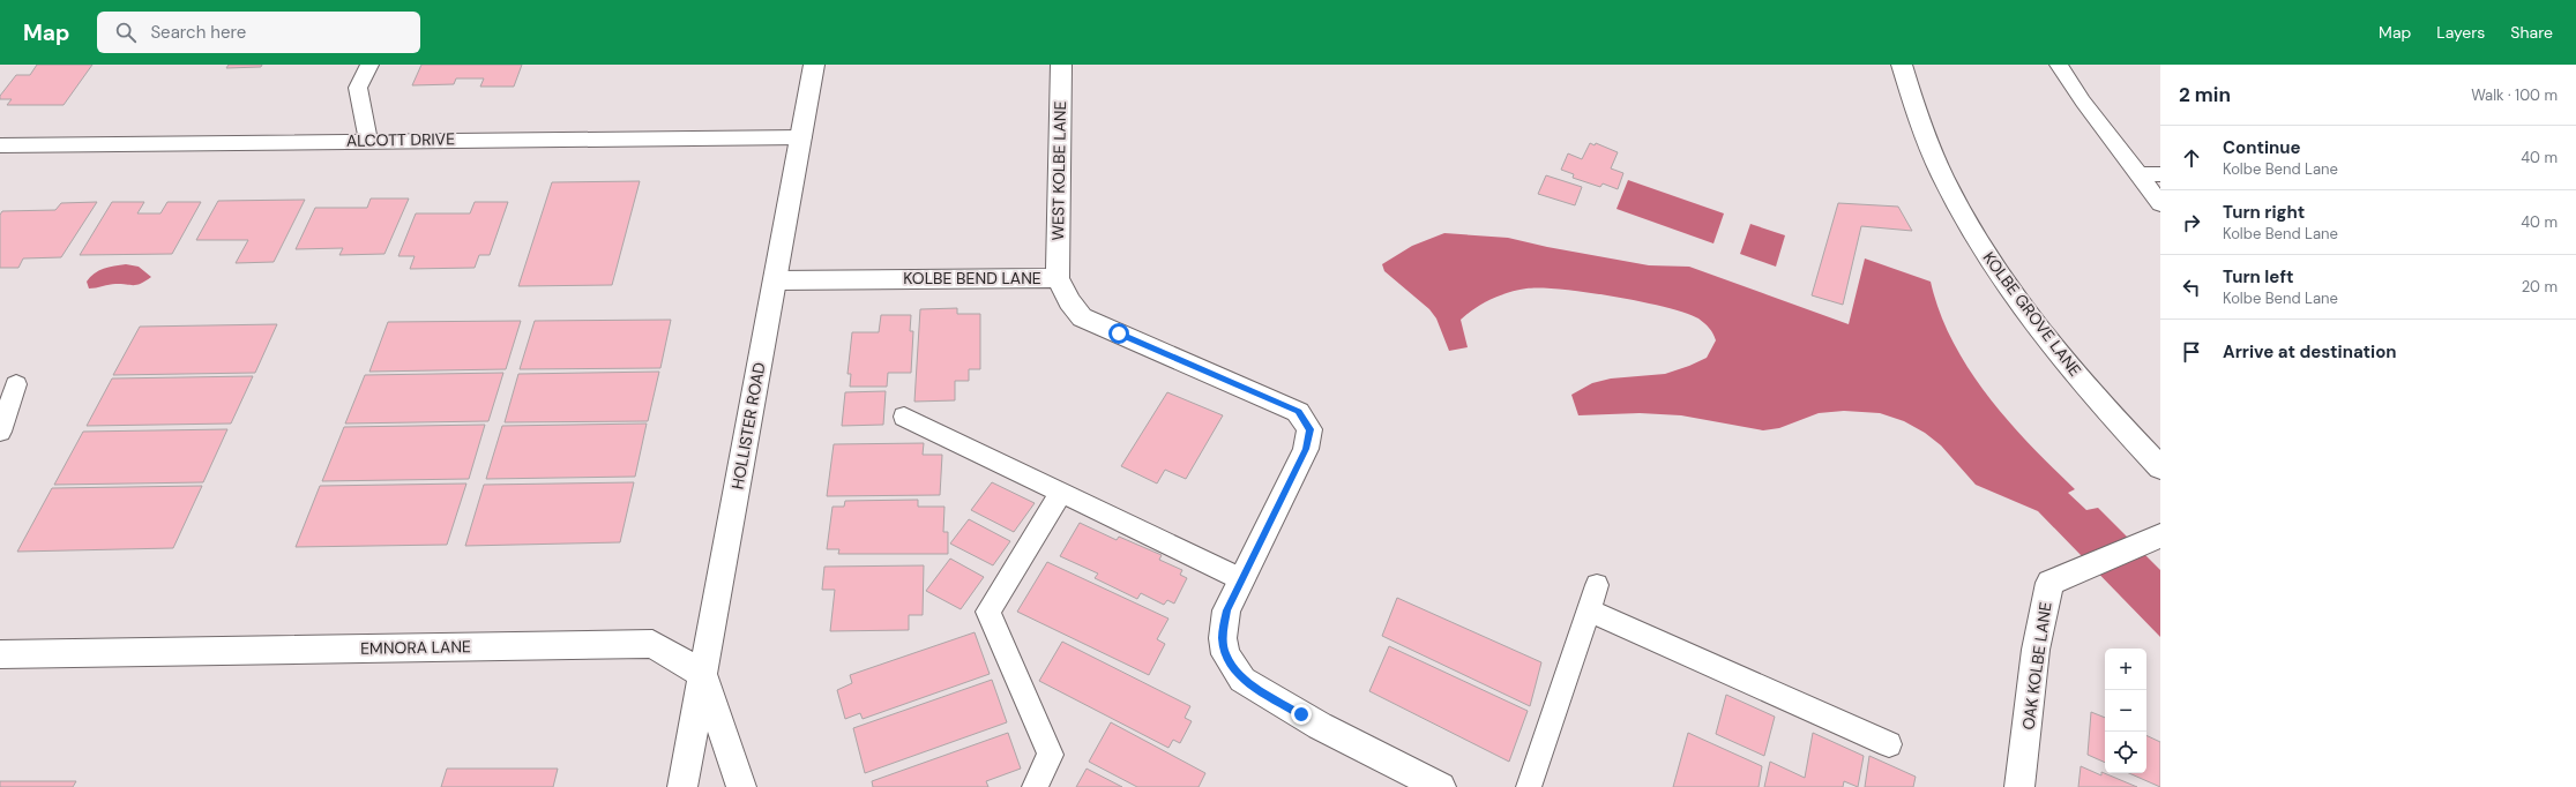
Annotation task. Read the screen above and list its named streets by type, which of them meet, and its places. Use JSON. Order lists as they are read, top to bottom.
{
  "streets": {
    "street": [
      "ALCOTT DRIVE",
      "WEST KOLBE LANE",
      "KOLBE BEND LANE",
      "KOLBE GROVE LANE",
      "HOLLISTER ROAD",
      "EMNORA LANE",
      "OAK KOLBE LANE"
    ]
  },
  "crossings": [
    ["ALCOTT DRIVE", "HOLLISTER ROAD"],
    ["WEST KOLBE LANE", "KOLBE BEND LANE"],
    ["KOLBE BEND LANE", "HOLLISTER ROAD"],
    ["HOLLISTER ROAD", "EMNORA LANE"]
  ],
  "page": {
    "header": "Map",
    "search": "Search here",
    "nav": ["Map", "Layers", "Share"],
    "heading": ["2 min", "Walk · 100 m"],
    "list": [
      ["Continue", "Kolbe Bend Lane", "40 m"],
      ["Turn right", "Kolbe Bend Lane", "40 m"],
      ["Turn left", "Kolbe Bend Lane", "20 m"],
      "Arrive at destination"
    ],
    "map_buttons": ["+", "−"]
  }
}
